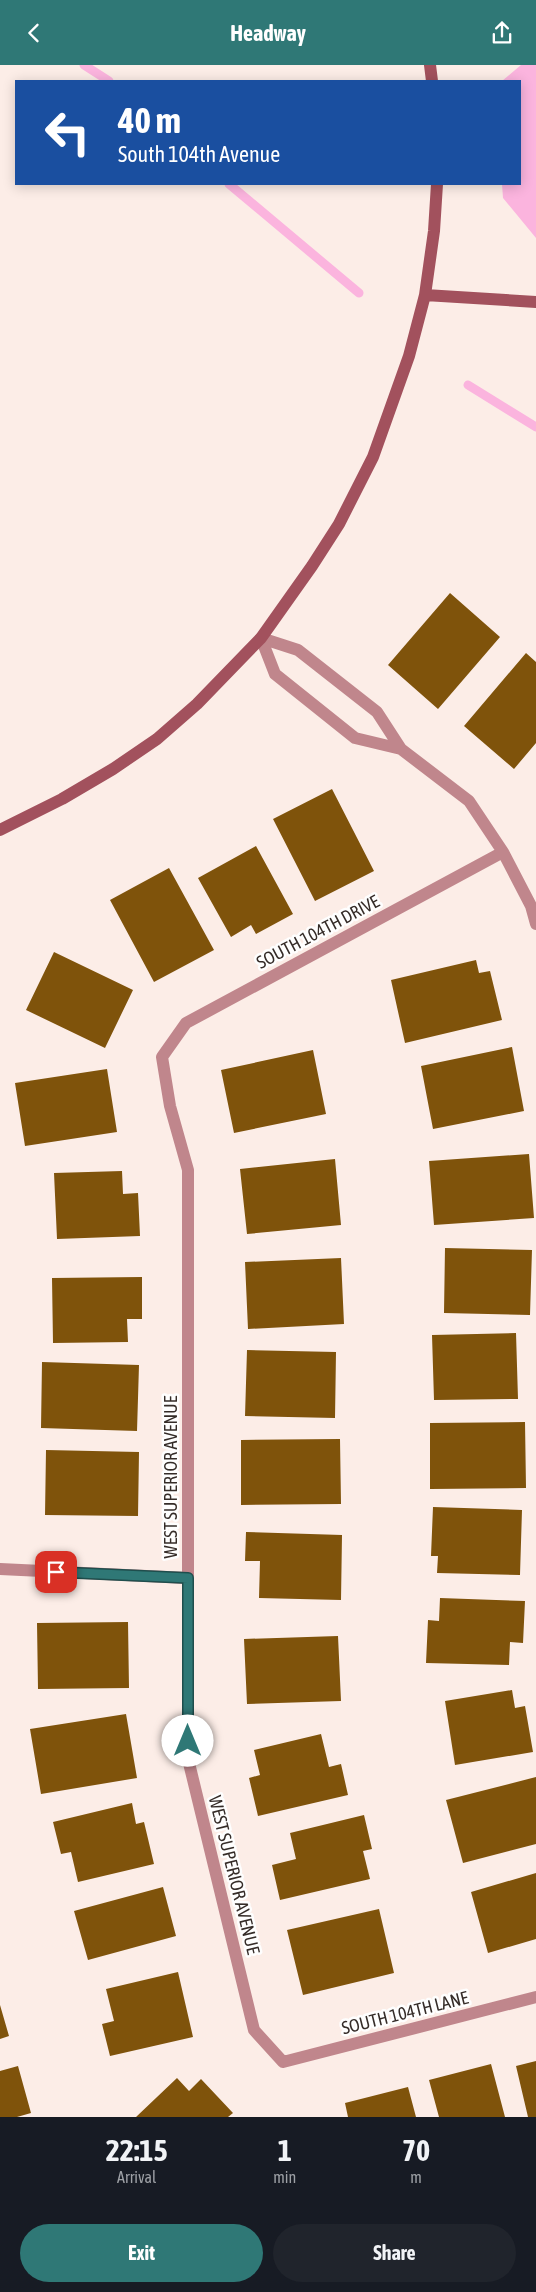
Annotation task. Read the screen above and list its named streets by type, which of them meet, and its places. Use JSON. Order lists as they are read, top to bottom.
{
  "streets": {
    "street": ["SOUTH 104TH DRIVE", "WEST SUPERIOR AVENUE", "SOUTH 104TH LANE"]
  },
  "crossings": [
    ["SOUTH 104TH DRIVE", "WEST SUPERIOR AVENUE"],
    ["WEST SUPERIOR AVENUE", "SOUTH 104TH LANE"]
  ],
  "page": {
    "header": "Headway",
    "turn": ["40 m", "South 104th Avenue"],
    "eta": [
      "22:15",
      "Arrival",
      "1",
      "min",
      "70",
      "m"
    ],
    "buttons": ["Exit", "Share"]
  }
}
